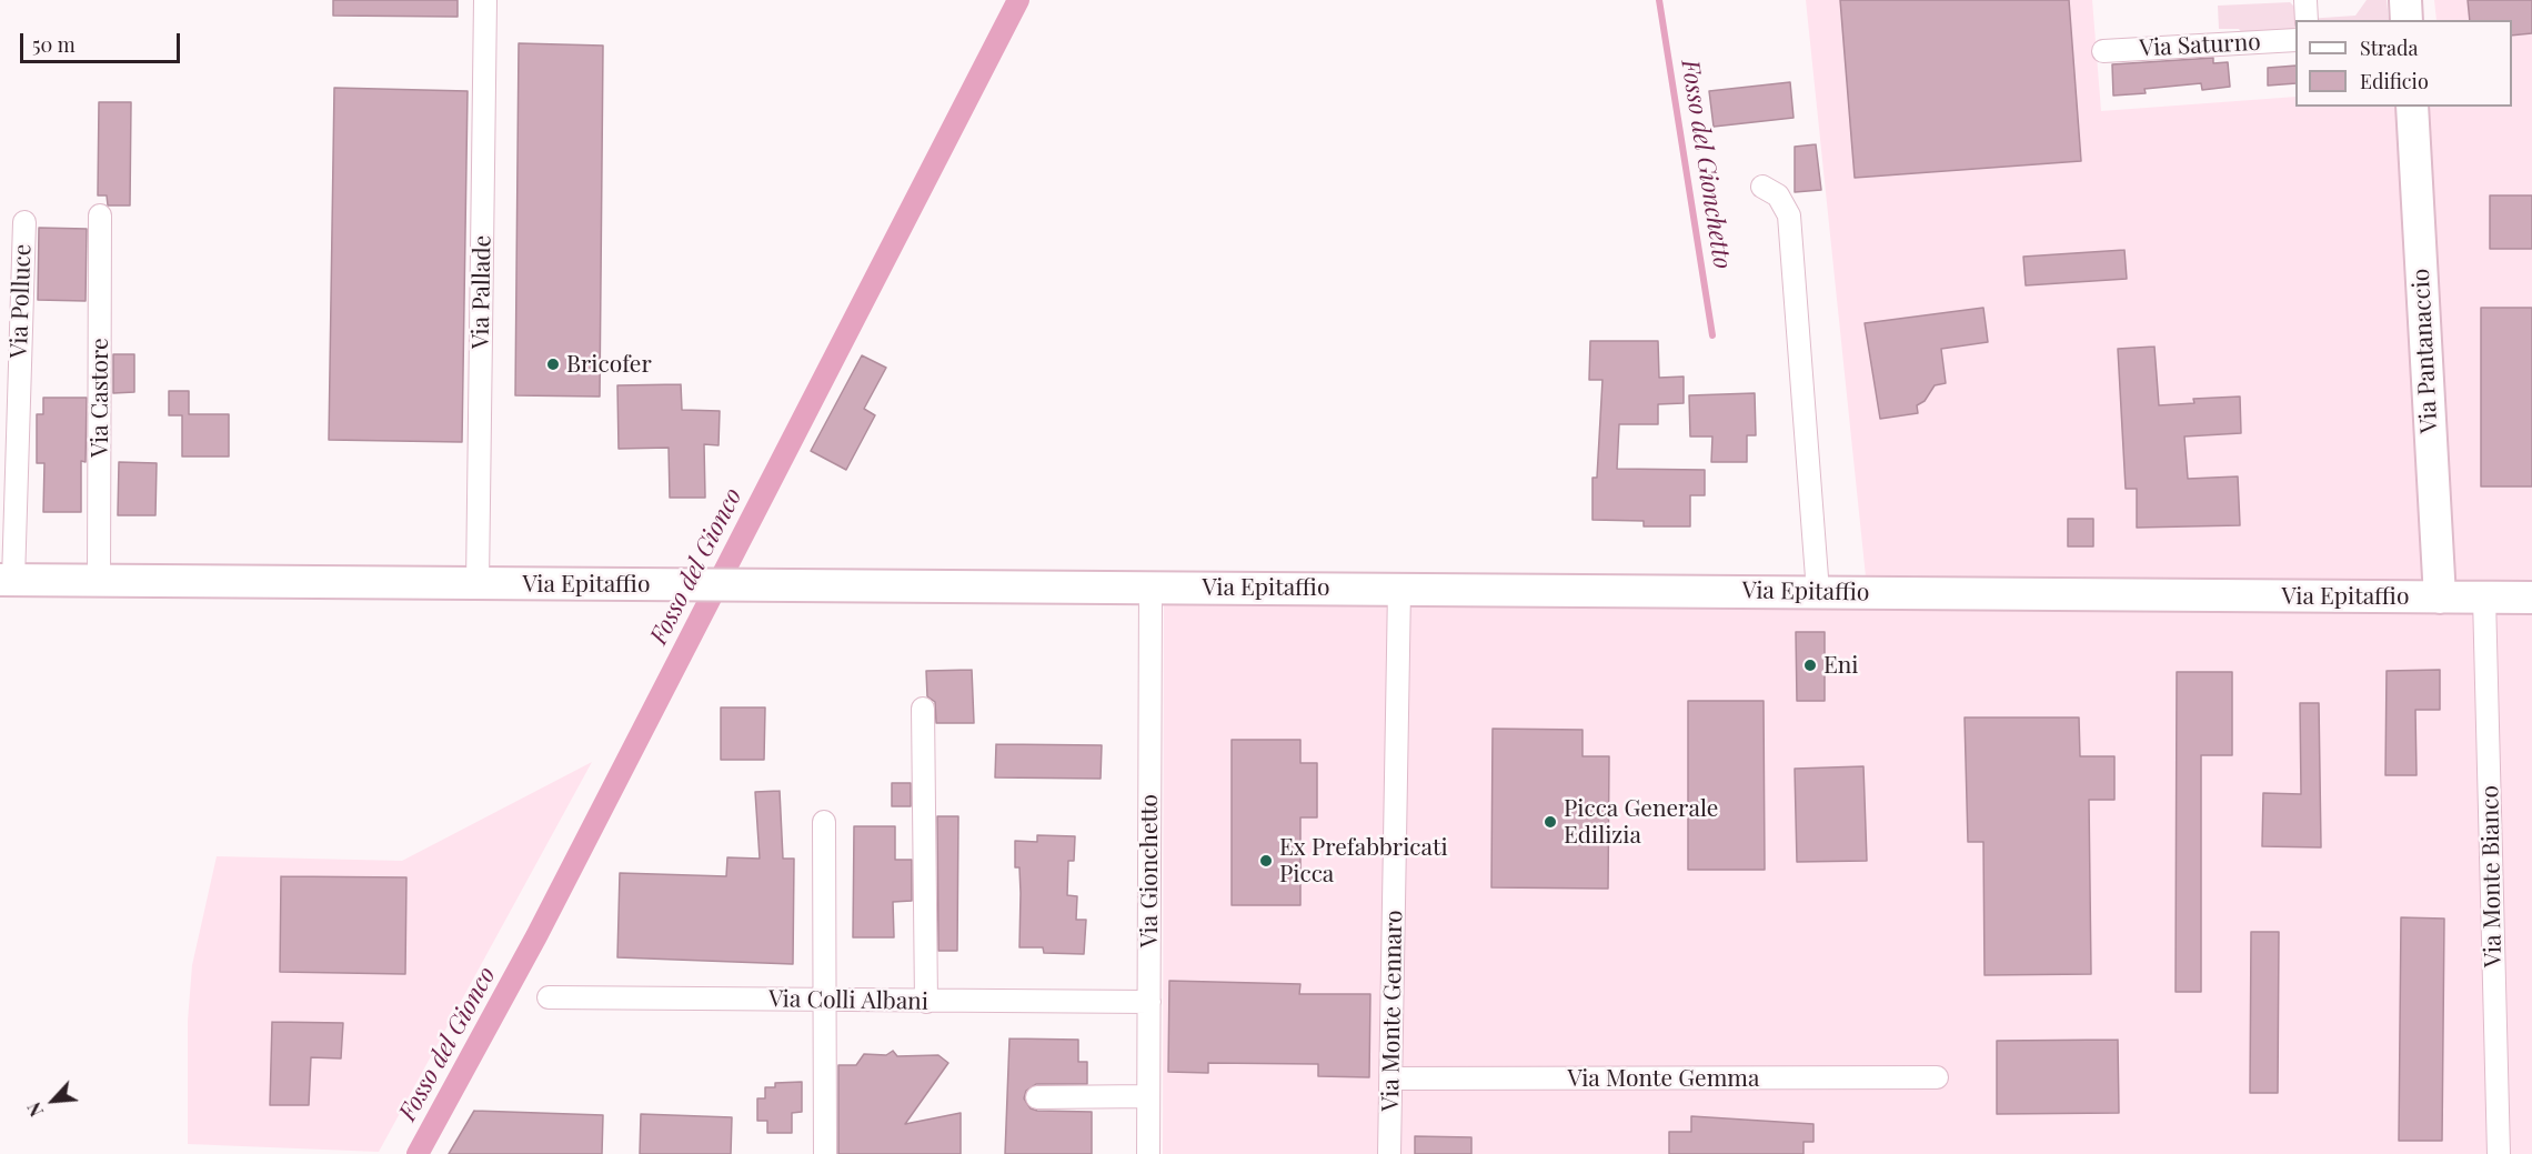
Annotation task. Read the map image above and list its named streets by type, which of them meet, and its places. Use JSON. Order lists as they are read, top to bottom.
{
  "streets": {
    "main road": ["Via Pantanaccio", "Via Epitaffio"],
    "street": [
      "Via Saturno",
      "Via Pallade",
      "Via Polluce",
      "Via Castore",
      "Via Gionchetto",
      "Via Monte Bianco",
      "Via Colli Albani",
      "Via Monte Gennaro",
      "Via Monte Gemma"
    ]
  },
  "crossings": [
    ["Via Pallade", "Via Epitaffio"],
    ["Via Polluce", "Via Epitaffio"],
    ["Via Pantanaccio", "Via Epitaffio"],
    ["Via Castore", "Via Epitaffio"],
    ["Via Epitaffio", "Via Gionchetto"],
    ["Via Epitaffio", "Via Monte Bianco"],
    ["Via Epitaffio", "Via Monte Gennaro"],
    ["Via Gionchetto", "Via Colli Albani"],
    ["Via Monte Gennaro", "Via Monte Gemma"]
  ],
  "water": ["Fosso del Gionchetto", "Fosso del Gionco"],
  "places": [
    "Bricofer",
    "Eni",
    "Picca Generale Edilizia",
    "Ex Prefabbricati Picca"
  ],
  "legend": ["Strada", "Edificio"],
  "scale_bar": "50 m",
  "north": "bottom left"
}
